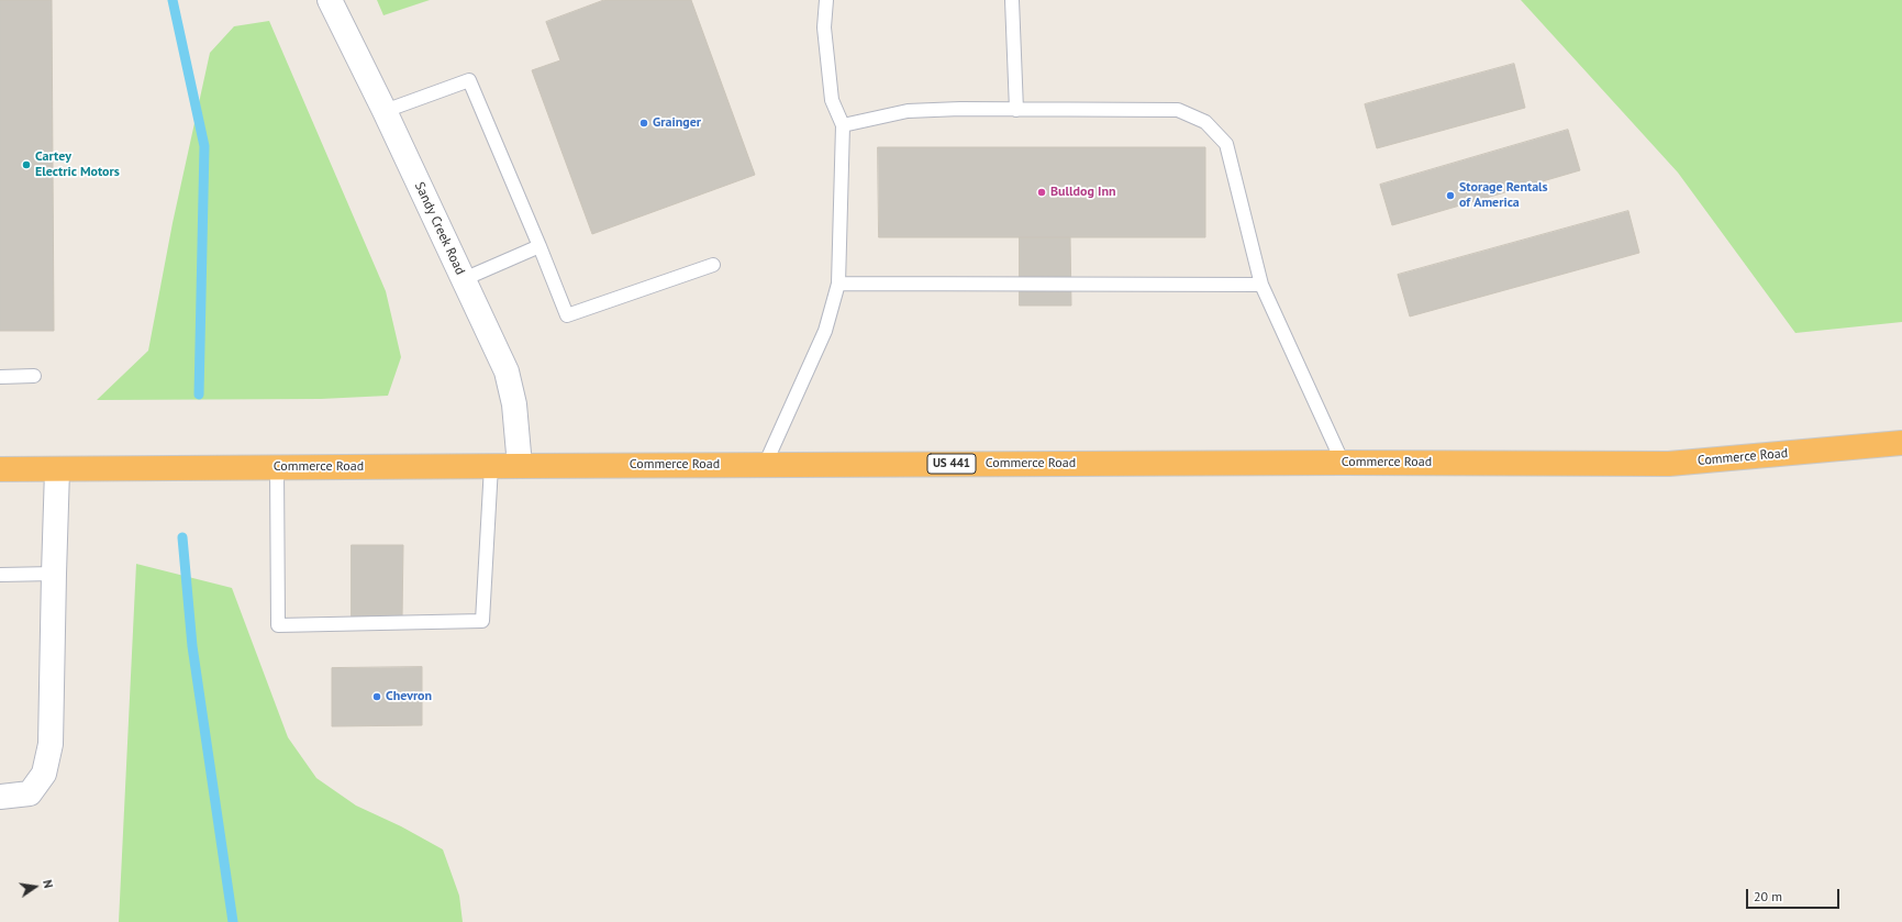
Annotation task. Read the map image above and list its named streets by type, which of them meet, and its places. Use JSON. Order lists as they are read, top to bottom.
{
  "streets": {
    "highway": ["Commerce Road", "US 441"],
    "street": ["Sandy Creek Road"]
  },
  "crossings": [
    ["Sandy Creek Road", "Commerce Road"]
  ],
  "places": [
    "Grainger",
    "Cartey Electric Motors",
    "Bulldog Inn",
    "Storage Rentals of America",
    "Chevron"
  ],
  "scale_bar": "20 m",
  "north": "right"
}
